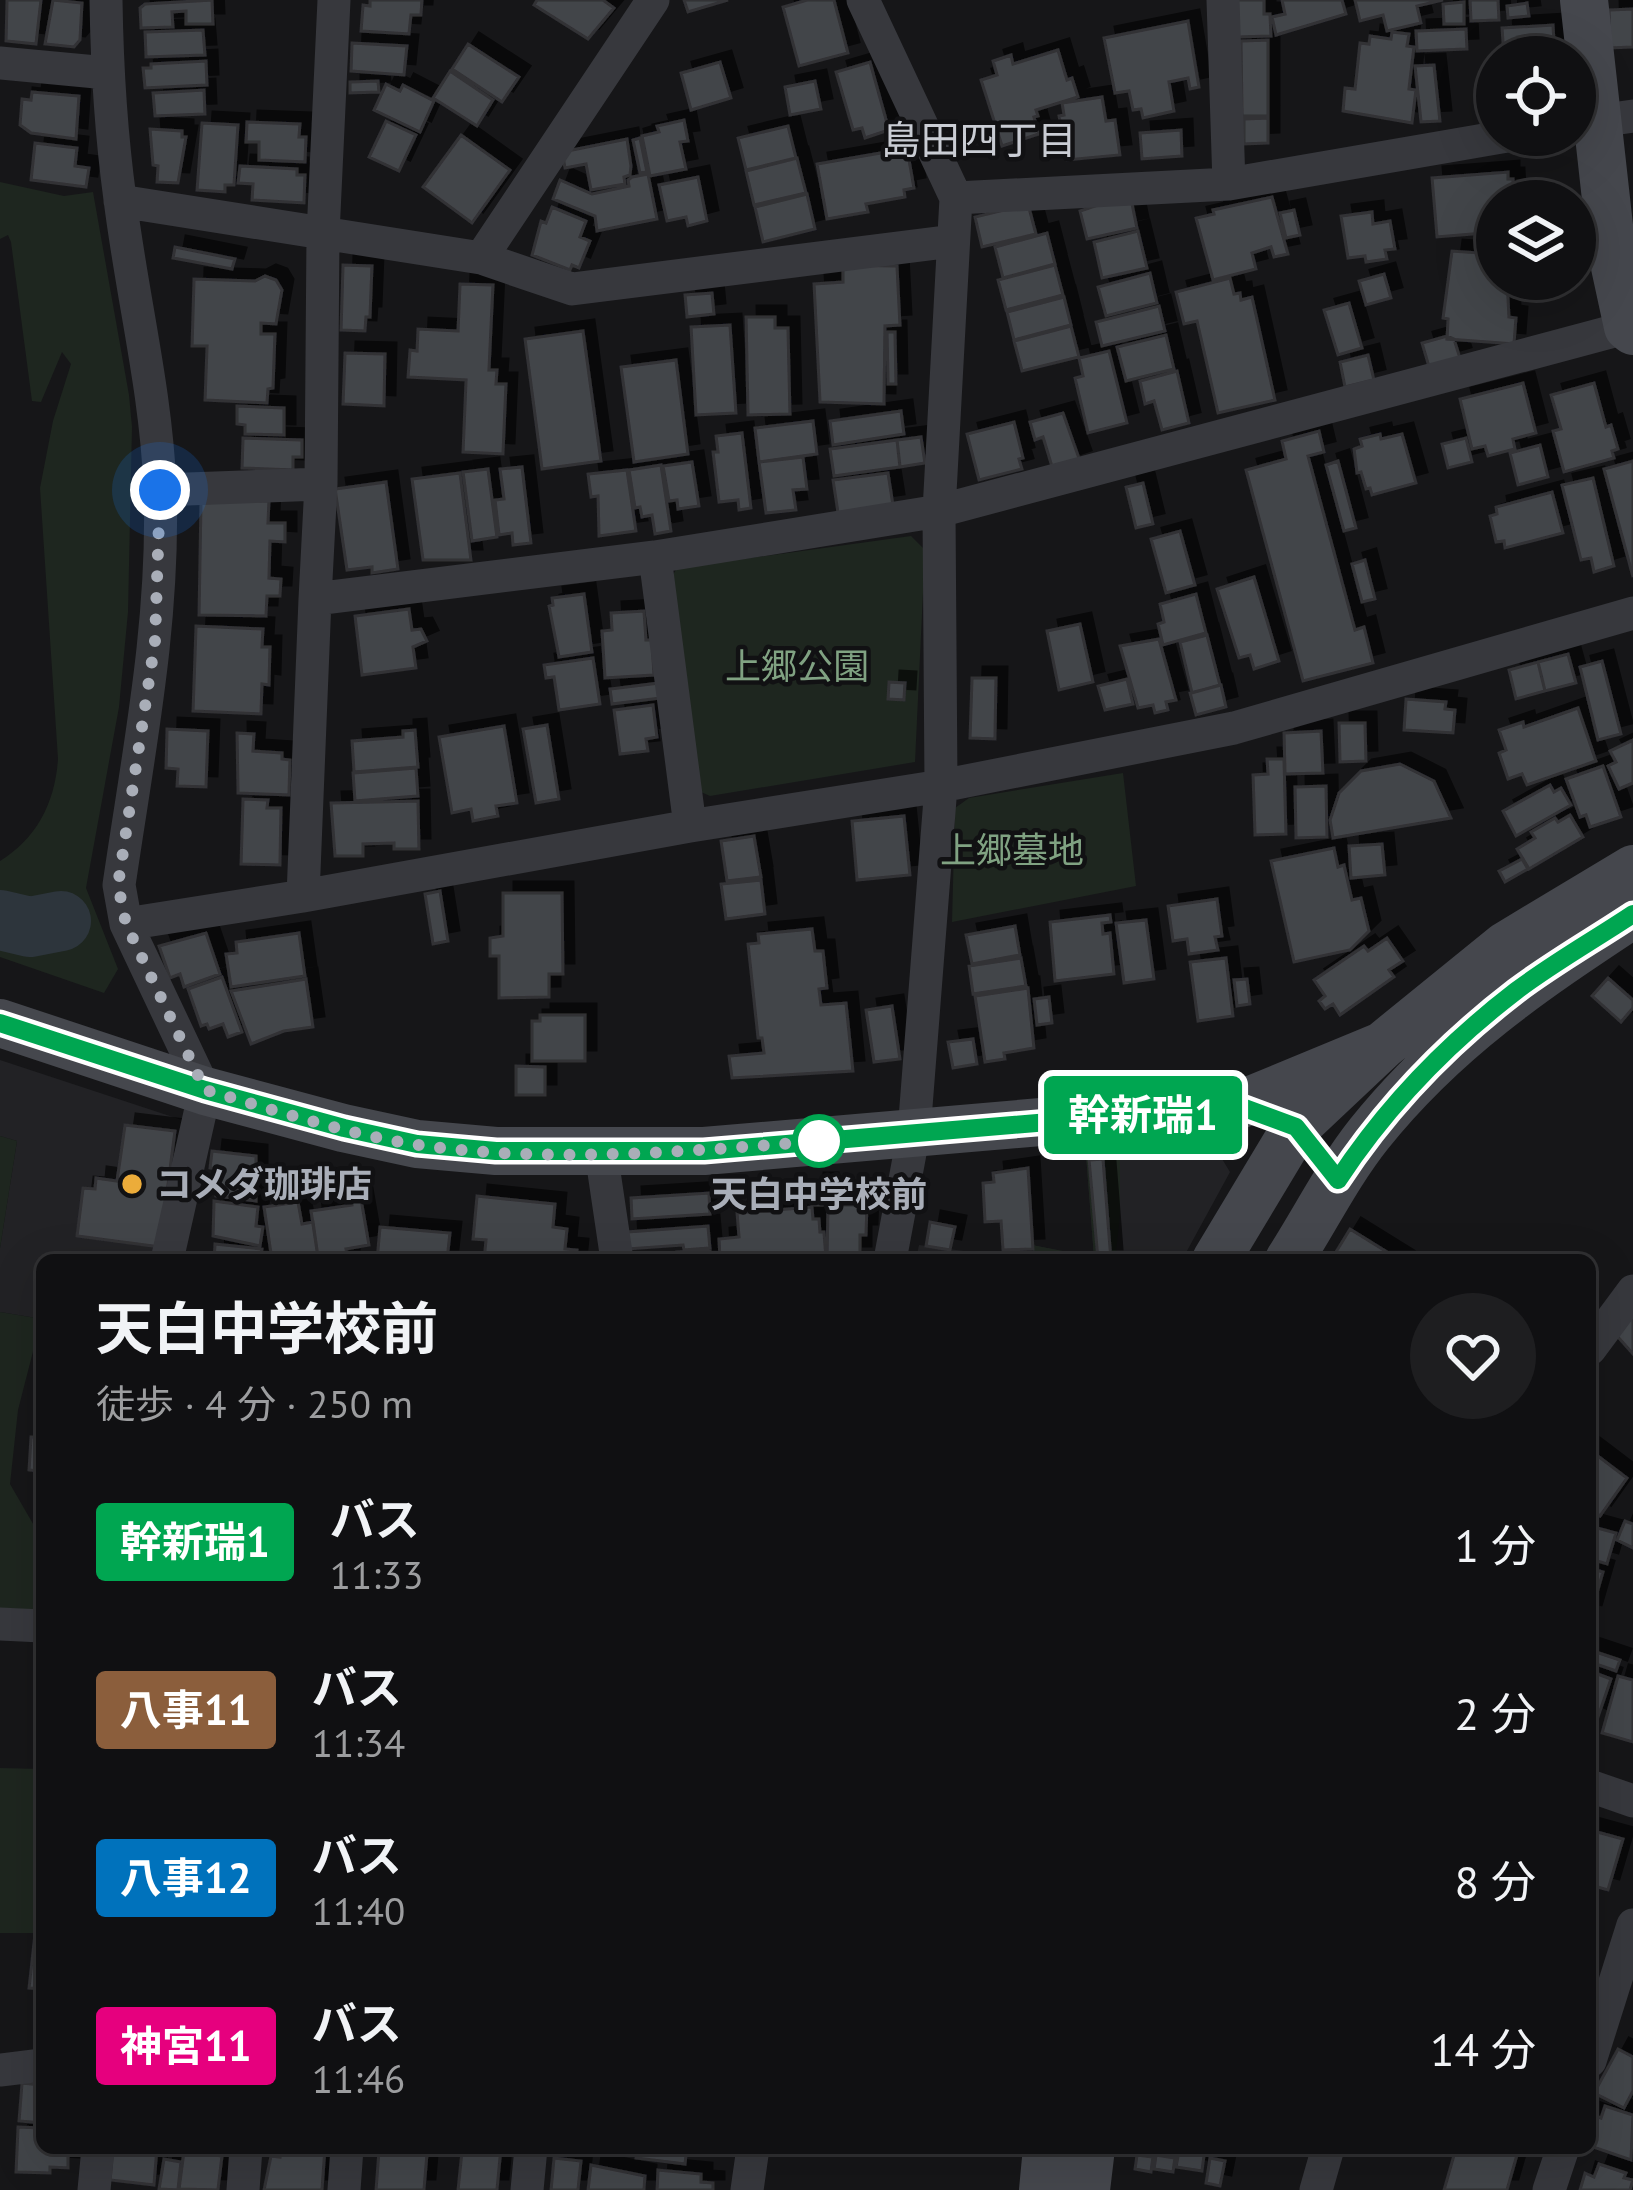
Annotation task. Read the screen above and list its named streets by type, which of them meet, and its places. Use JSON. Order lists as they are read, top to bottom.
{
  "districts": ["島田四丁目"],
  "parks": ["上郷公園", "上郷墓地"],
  "places": ["天白中学校前", "コメダ珈琲店"],
  "lines": ["bus line 幹新瑞1"],
  "page": {
    "on_map": "幹新瑞1",
    "heading": ["天白中学校前", "徒歩 · 4 分 · 250 m"],
    "list": [
      {
        "mark": "幹新瑞1",
        "name": "バス",
        "note": "11:33",
        "value": "1 分"
      },
      {
        "mark": "八事11",
        "name": "バス",
        "note": "11:34",
        "value": "2 分"
      },
      {
        "mark": "八事12",
        "name": "バス",
        "note": "11:40",
        "value": "8 分"
      },
      {
        "mark": "神宮11",
        "name": "バス",
        "note": "11:46",
        "value": "14 分"
      }
    ]
  }
}
